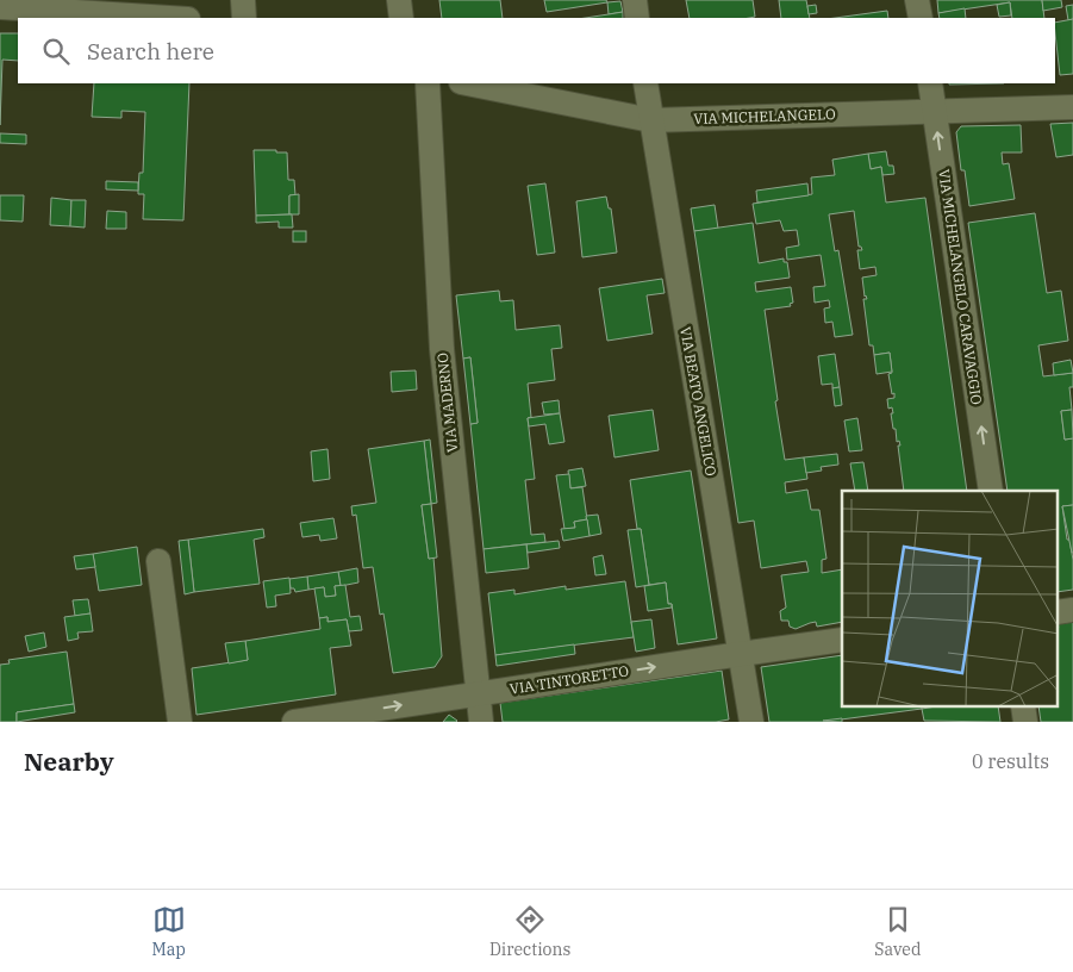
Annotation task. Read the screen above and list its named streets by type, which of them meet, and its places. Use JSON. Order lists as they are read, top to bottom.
{
  "streets": {
    "street": [
      "VIA MICHELANGELO",
      "VIA MICHELANGELO CARAVAGGIO",
      "VIA BEATO ANGELICO",
      "VIA MADERNO",
      "VIA TINTORETTO"
    ]
  },
  "crossings": [
    ["VIA MICHELANGELO", "VIA MICHELANGELO CARAVAGGIO"],
    ["VIA MICHELANGELO", "VIA BEATO ANGELICO"],
    ["VIA BEATO ANGELICO", "VIA TINTORETTO"],
    ["VIA MADERNO", "VIA TINTORETTO"]
  ],
  "one_way": ["VIA MICHELANGELO CARAVAGGIO", "VIA TINTORETTO"],
  "page": {
    "search": "Search here",
    "heading": ["Nearby", "0 results"],
    "nav": ["Map", "Directions", "Saved"]
  }
}
